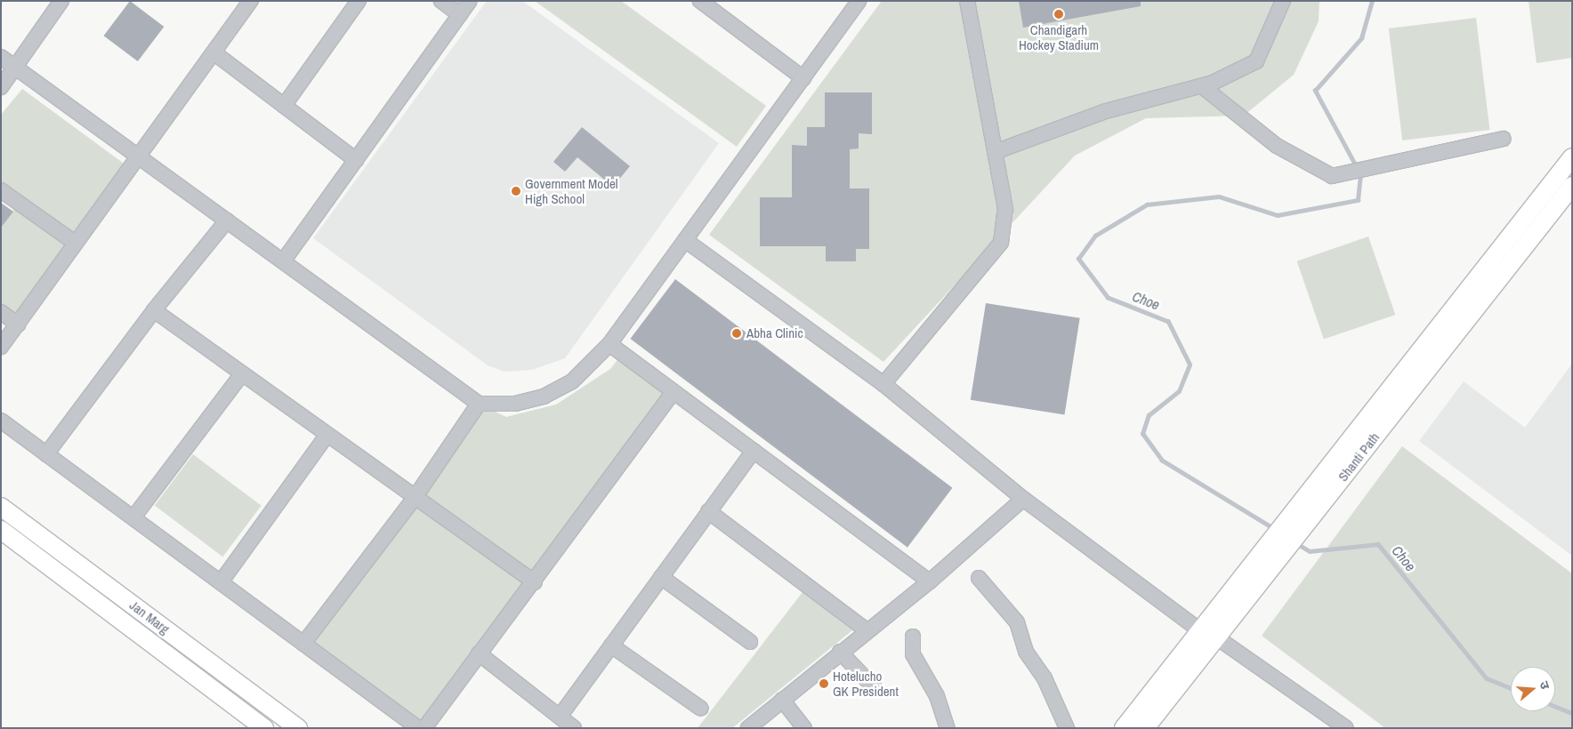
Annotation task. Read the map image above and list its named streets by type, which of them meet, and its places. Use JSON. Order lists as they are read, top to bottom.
{
  "streets": {
    "main road": ["Shanti Path", "Jan Marg"]
  },
  "water": ["Choe"],
  "places": [
    "Chandigarh Hockey Stadium",
    "Government Model High School",
    "Abha Clinic",
    "Hotelucho GK President"
  ],
  "north": "right"
}
